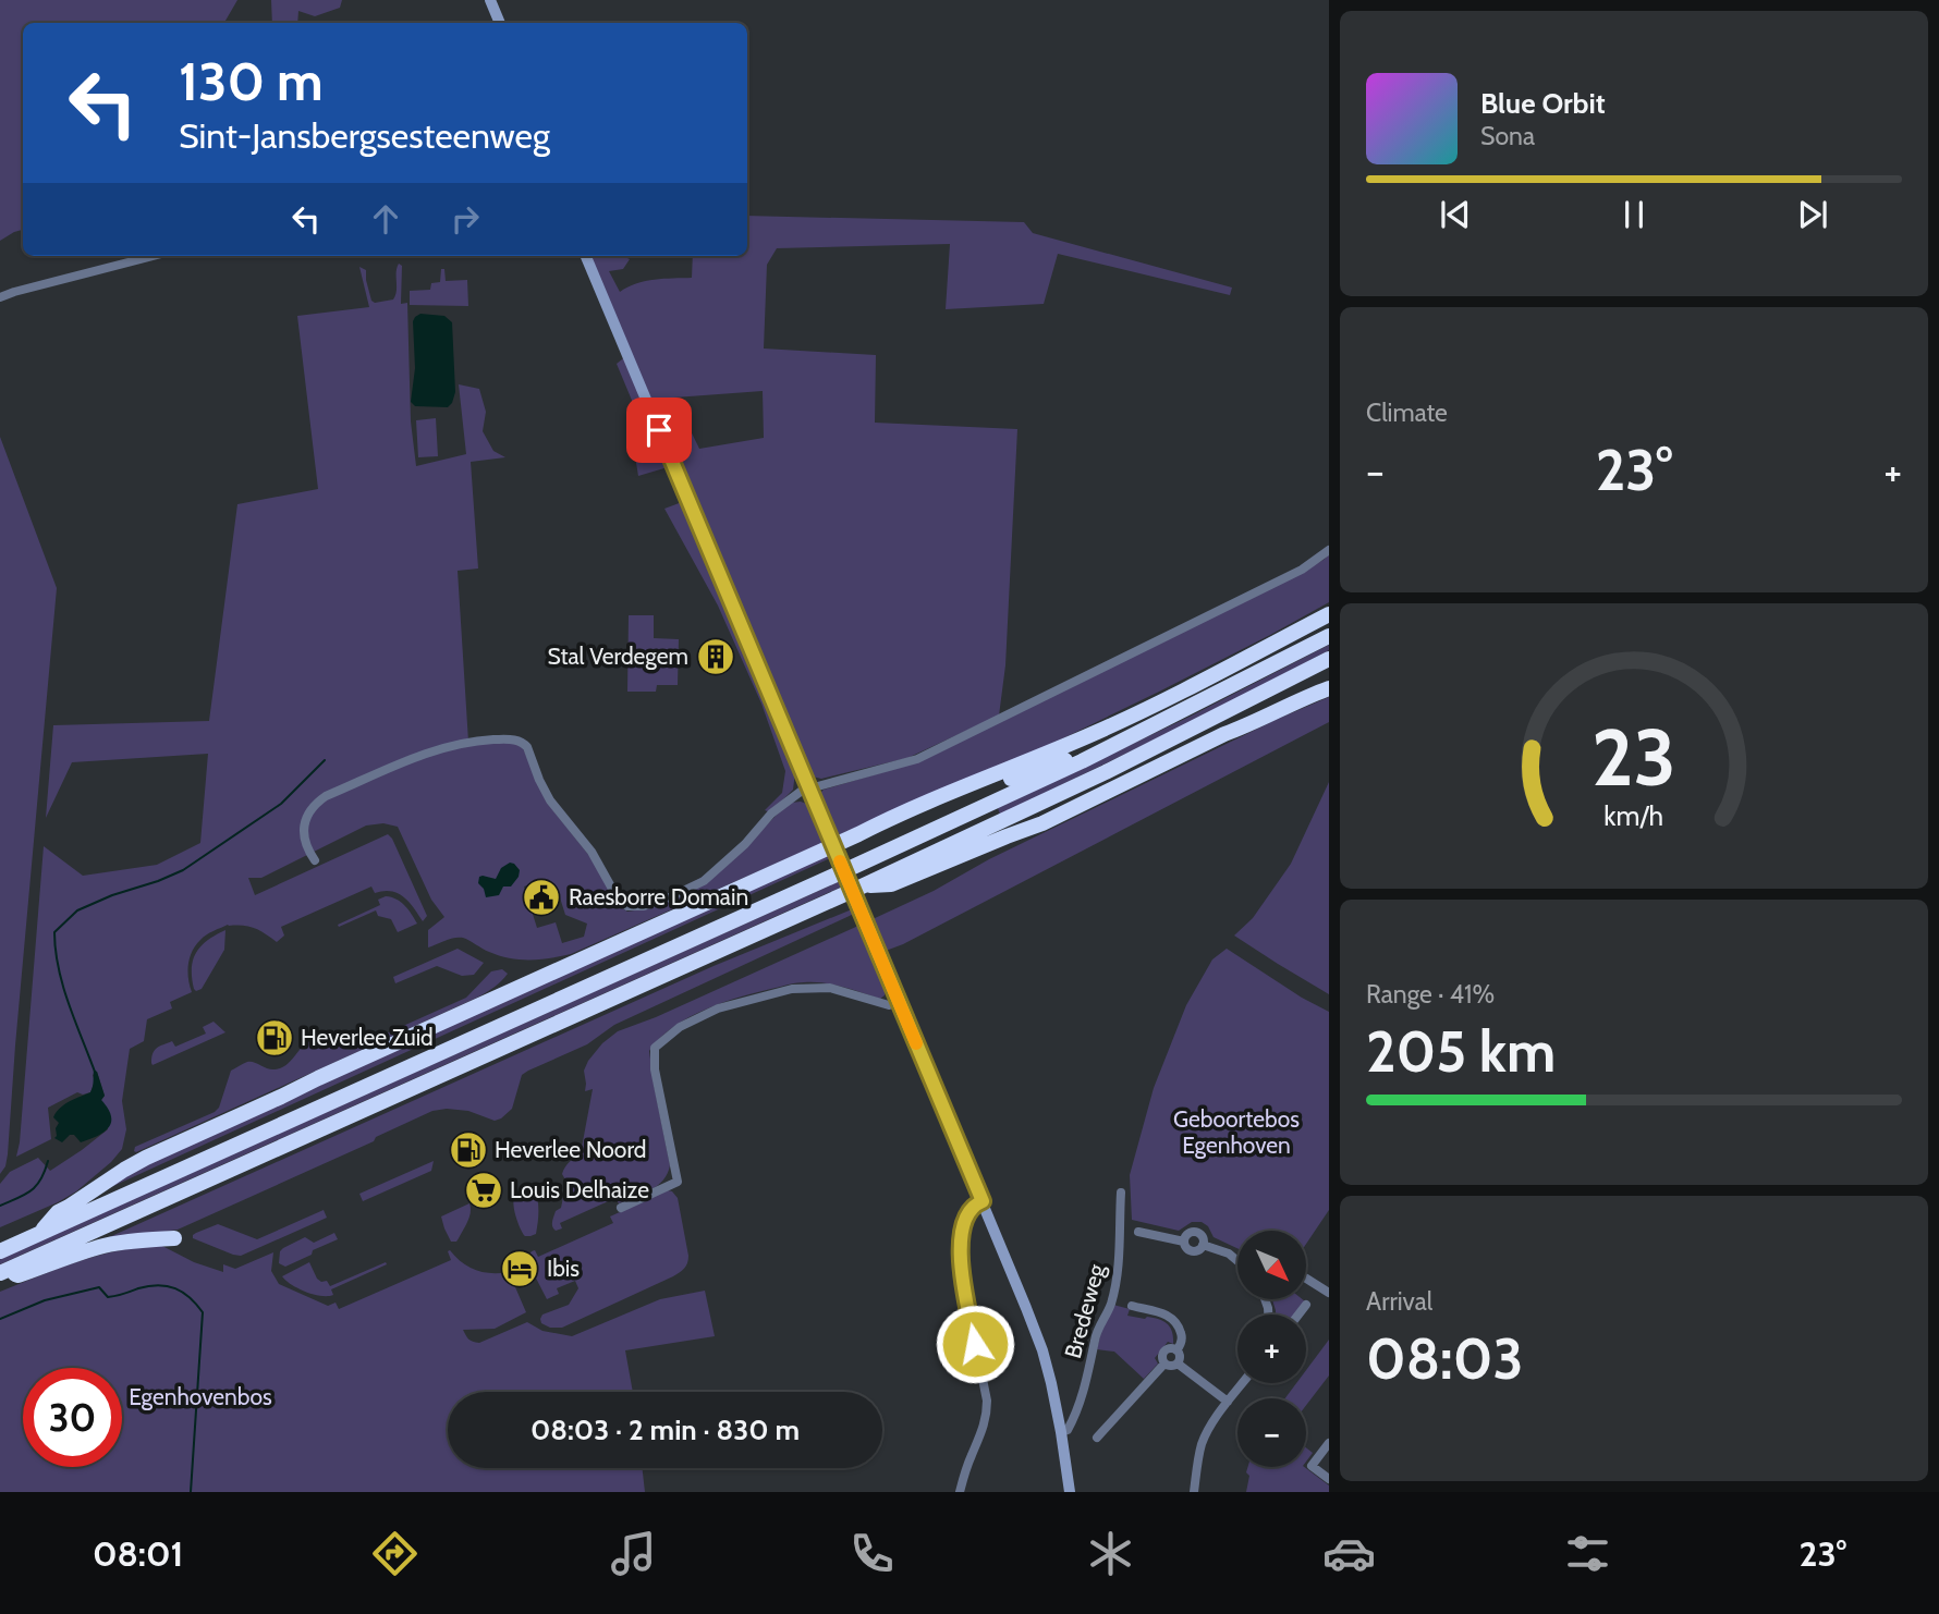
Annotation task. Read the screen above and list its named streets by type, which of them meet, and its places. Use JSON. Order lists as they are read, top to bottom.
{
  "streets": {
    "street": ["Bredeweg"]
  },
  "parks": ["Geboortebos Egenhoven", "Egenhovenbos"],
  "places": {
    "building": ["Stal Verdegem"],
    "public building": ["Raesborre Domain"],
    "fuel station": ["Heverlee Zuid", "Heverlee Noord"],
    "supermarket": ["Louis Delhaize"],
    "hotel": ["Ibis"]
  },
  "north": "bottom right",
  "page": {
    "turn": ["130 m", "Sint-Jansbergsesteenweg"],
    "song": ["Blue Orbit", "Sona"],
    "tile": [
      "Climate",
      ["Range · 41%", "205 km"],
      ["Arrival", "08:03"]
    ],
    "heat": ["−", "23°", "+"],
    "map_buttons": ["+", "−"],
    "limit": "30",
    "trip": "08:03 · 2 min · 830 m",
    "tabs": ["08:01", "23°"],
    "gauge": ["23", "km/h"]
  }
}
